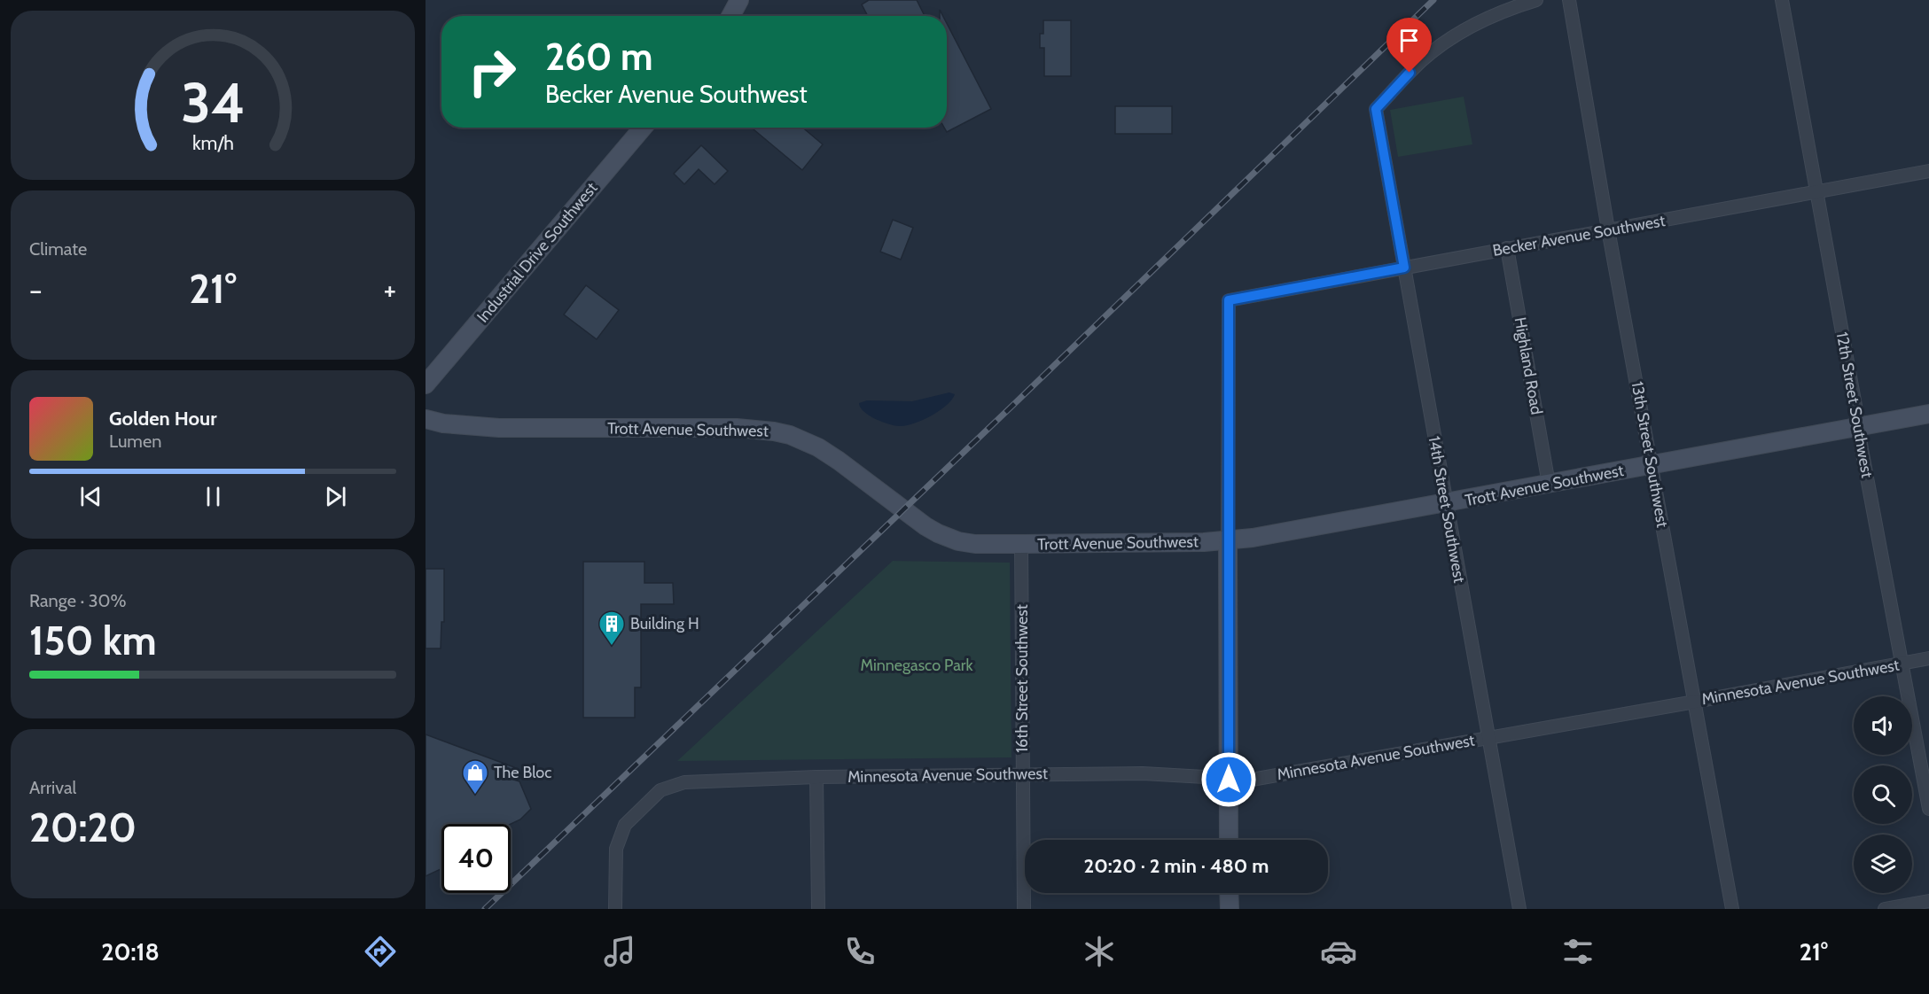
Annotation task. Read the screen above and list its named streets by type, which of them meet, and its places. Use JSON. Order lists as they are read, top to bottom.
{
  "streets": {
    "street": [
      "Becker Avenue Southwest",
      "Industrial Drive Southwest",
      "Highland Road",
      "12th Street Southwest",
      "Trott Avenue Southwest",
      "13th Street Southwest",
      "14th Street Southwest",
      "16th Street Southwest",
      "Minnesota Avenue Southwest"
    ]
  },
  "crossings": [
    ["Becker Avenue Southwest", "Highland Road"],
    ["Becker Avenue Southwest", "12th Street Southwest"],
    ["Becker Avenue Southwest", "Trott Avenue Southwest"],
    ["Becker Avenue Southwest", "13th Street Southwest"],
    ["Becker Avenue Southwest", "14th Street Southwest"],
    ["Highland Road", "Trott Avenue Southwest"],
    ["12th Street Southwest", "Trott Avenue Southwest"],
    ["12th Street Southwest", "Minnesota Avenue Southwest"],
    ["Trott Avenue Southwest", "13th Street Southwest"],
    ["Trott Avenue Southwest", "14th Street Southwest"],
    ["Trott Avenue Southwest", "16th Street Southwest"],
    ["13th Street Southwest", "Minnesota Avenue Southwest"],
    ["14th Street Southwest", "Minnesota Avenue Southwest"],
    ["16th Street Southwest", "Minnesota Avenue Southwest"]
  ],
  "parks": ["Minnegasco Park"],
  "places": {
    "building": ["Building H"],
    "shop": ["The Bloc"]
  },
  "page": {
    "turn": ["260 m", "Becker Avenue Southwest"],
    "tile": [
      "Climate",
      ["Range · 30%", "150 km"],
      ["Arrival", "20:20"]
    ],
    "heat": ["−", "21°", "+"],
    "song": ["Golden Hour", "Lumen"],
    "limit": "40",
    "trip": "20:20 · 2 min · 480 m",
    "tabs": ["20:18", "21°"],
    "gauge": ["34", "km/h"]
  }
}
